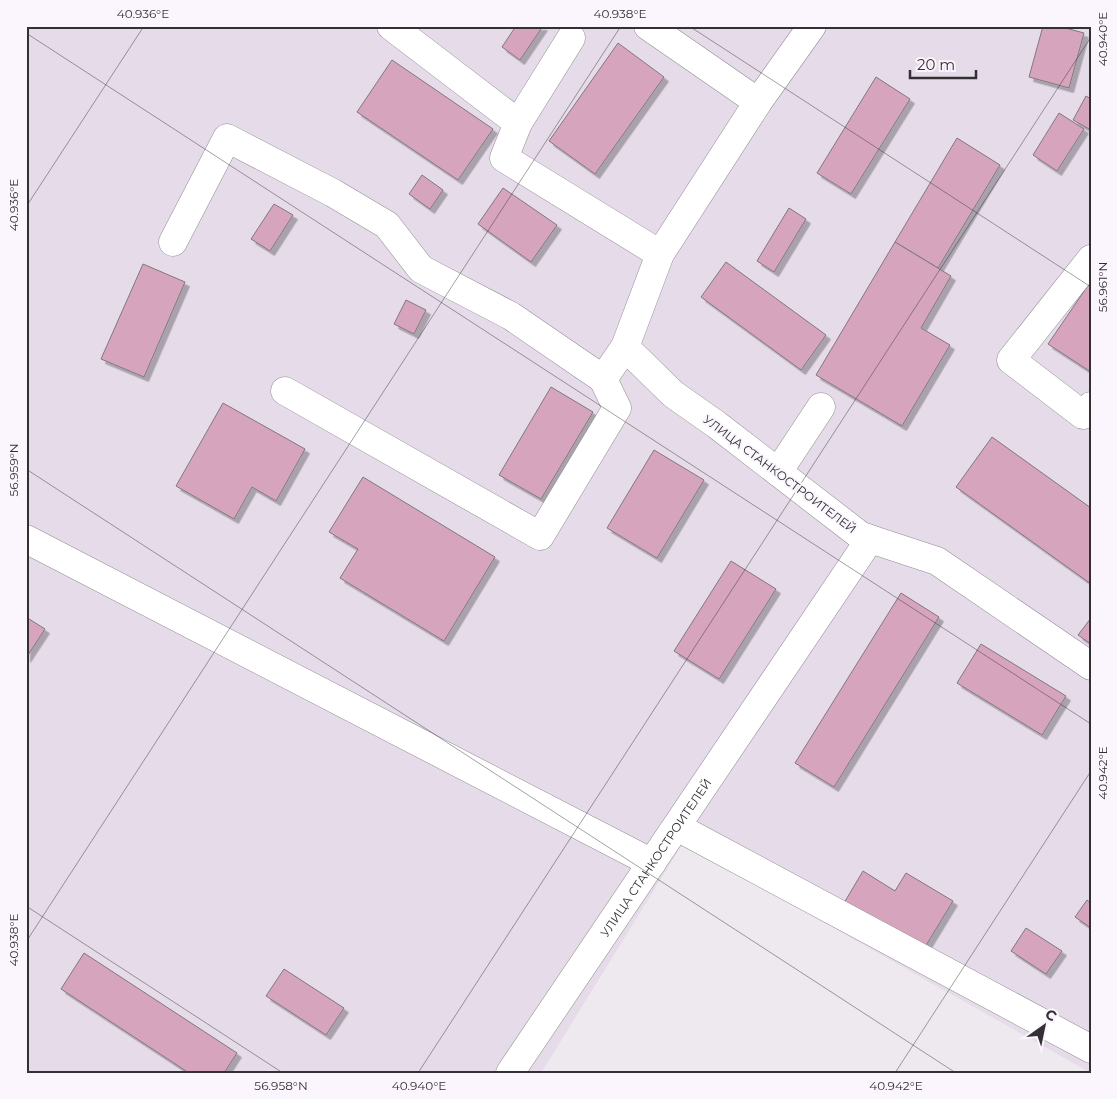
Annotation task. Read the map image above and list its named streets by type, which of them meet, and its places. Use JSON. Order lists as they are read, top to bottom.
{
  "streets": {
    "lane": ["УЛИЦА СТАНКОСТРОИТЕЛЕЙ"]
  },
  "scale_bar": "20 m",
  "north": "top right",
  "coordinates": [
    "40.936°E",
    "40.938°E",
    "40.940°E",
    "56.961°N",
    "56.959°N",
    "40.942°E",
    "56.958°N"
  ]
}
